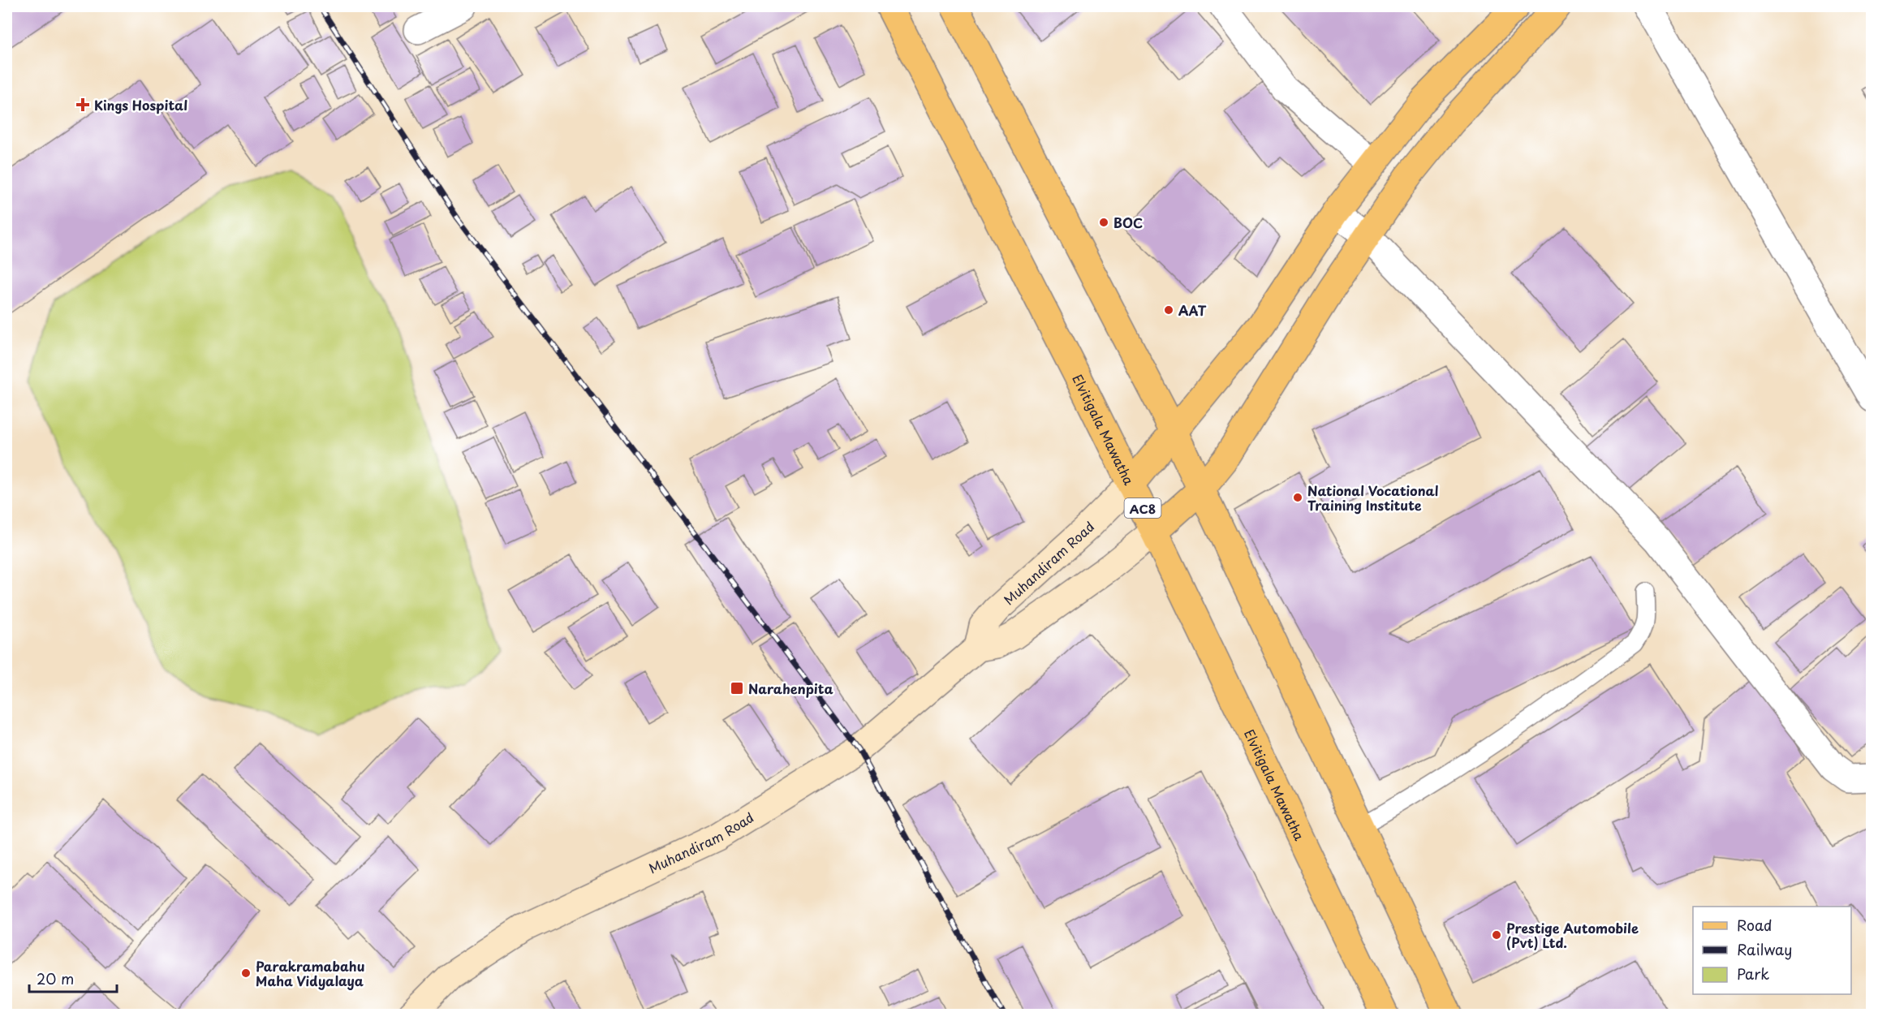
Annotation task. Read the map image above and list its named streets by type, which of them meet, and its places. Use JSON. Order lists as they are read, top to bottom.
{
  "streets": {
    "main road": ["Elvitigala Mawatha", "AC8"],
    "street": ["Muhandiram Road"]
  },
  "crossings": [
    ["Elvitigala Mawatha", "Muhandiram Road"]
  ],
  "places": {
    "health": ["Kings Hospital"],
    "other": [
      "BOC",
      "AAT",
      "National Vocational Training Institute",
      "Prestige Automobile (Pvt) Ltd.",
      "Parakramabahu Maha Vidyalaya"
    ],
    "transit": ["Narahenpita"]
  },
  "legend": ["Road", "Railway", "Park"],
  "scale_bar": "20 m"
}
